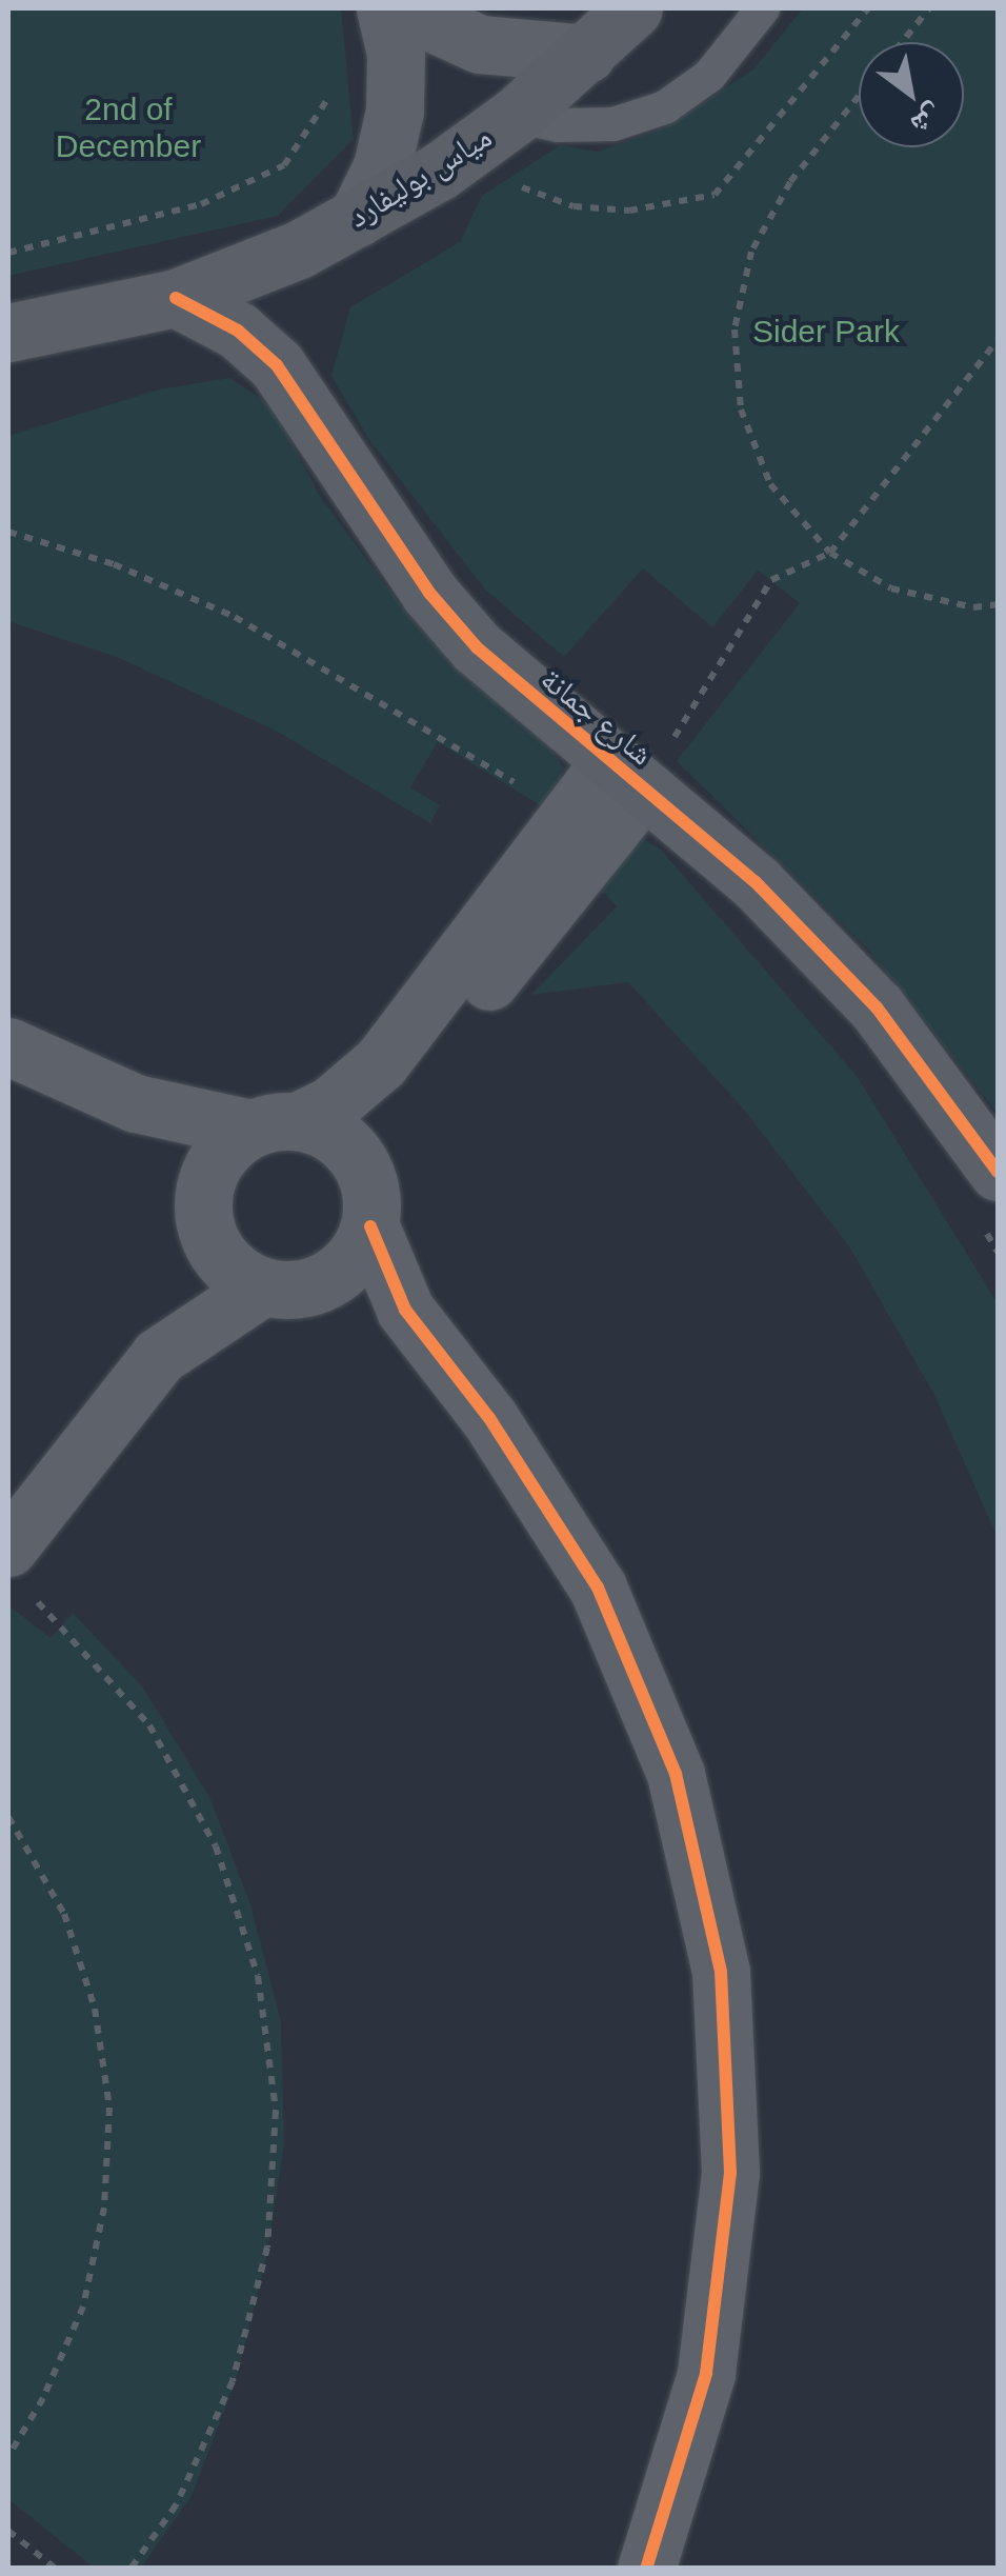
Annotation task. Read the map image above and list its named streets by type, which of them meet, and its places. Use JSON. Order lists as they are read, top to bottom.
{
  "streets": {
    "street": ["مياس بوليفارد", "شارع جمانة"]
  },
  "crossings": [
    ["مياس بوليفارد", "شارع جمانة"]
  ],
  "parks": ["2nd of December", "Sider Park"],
  "north": "bottom right"
}
